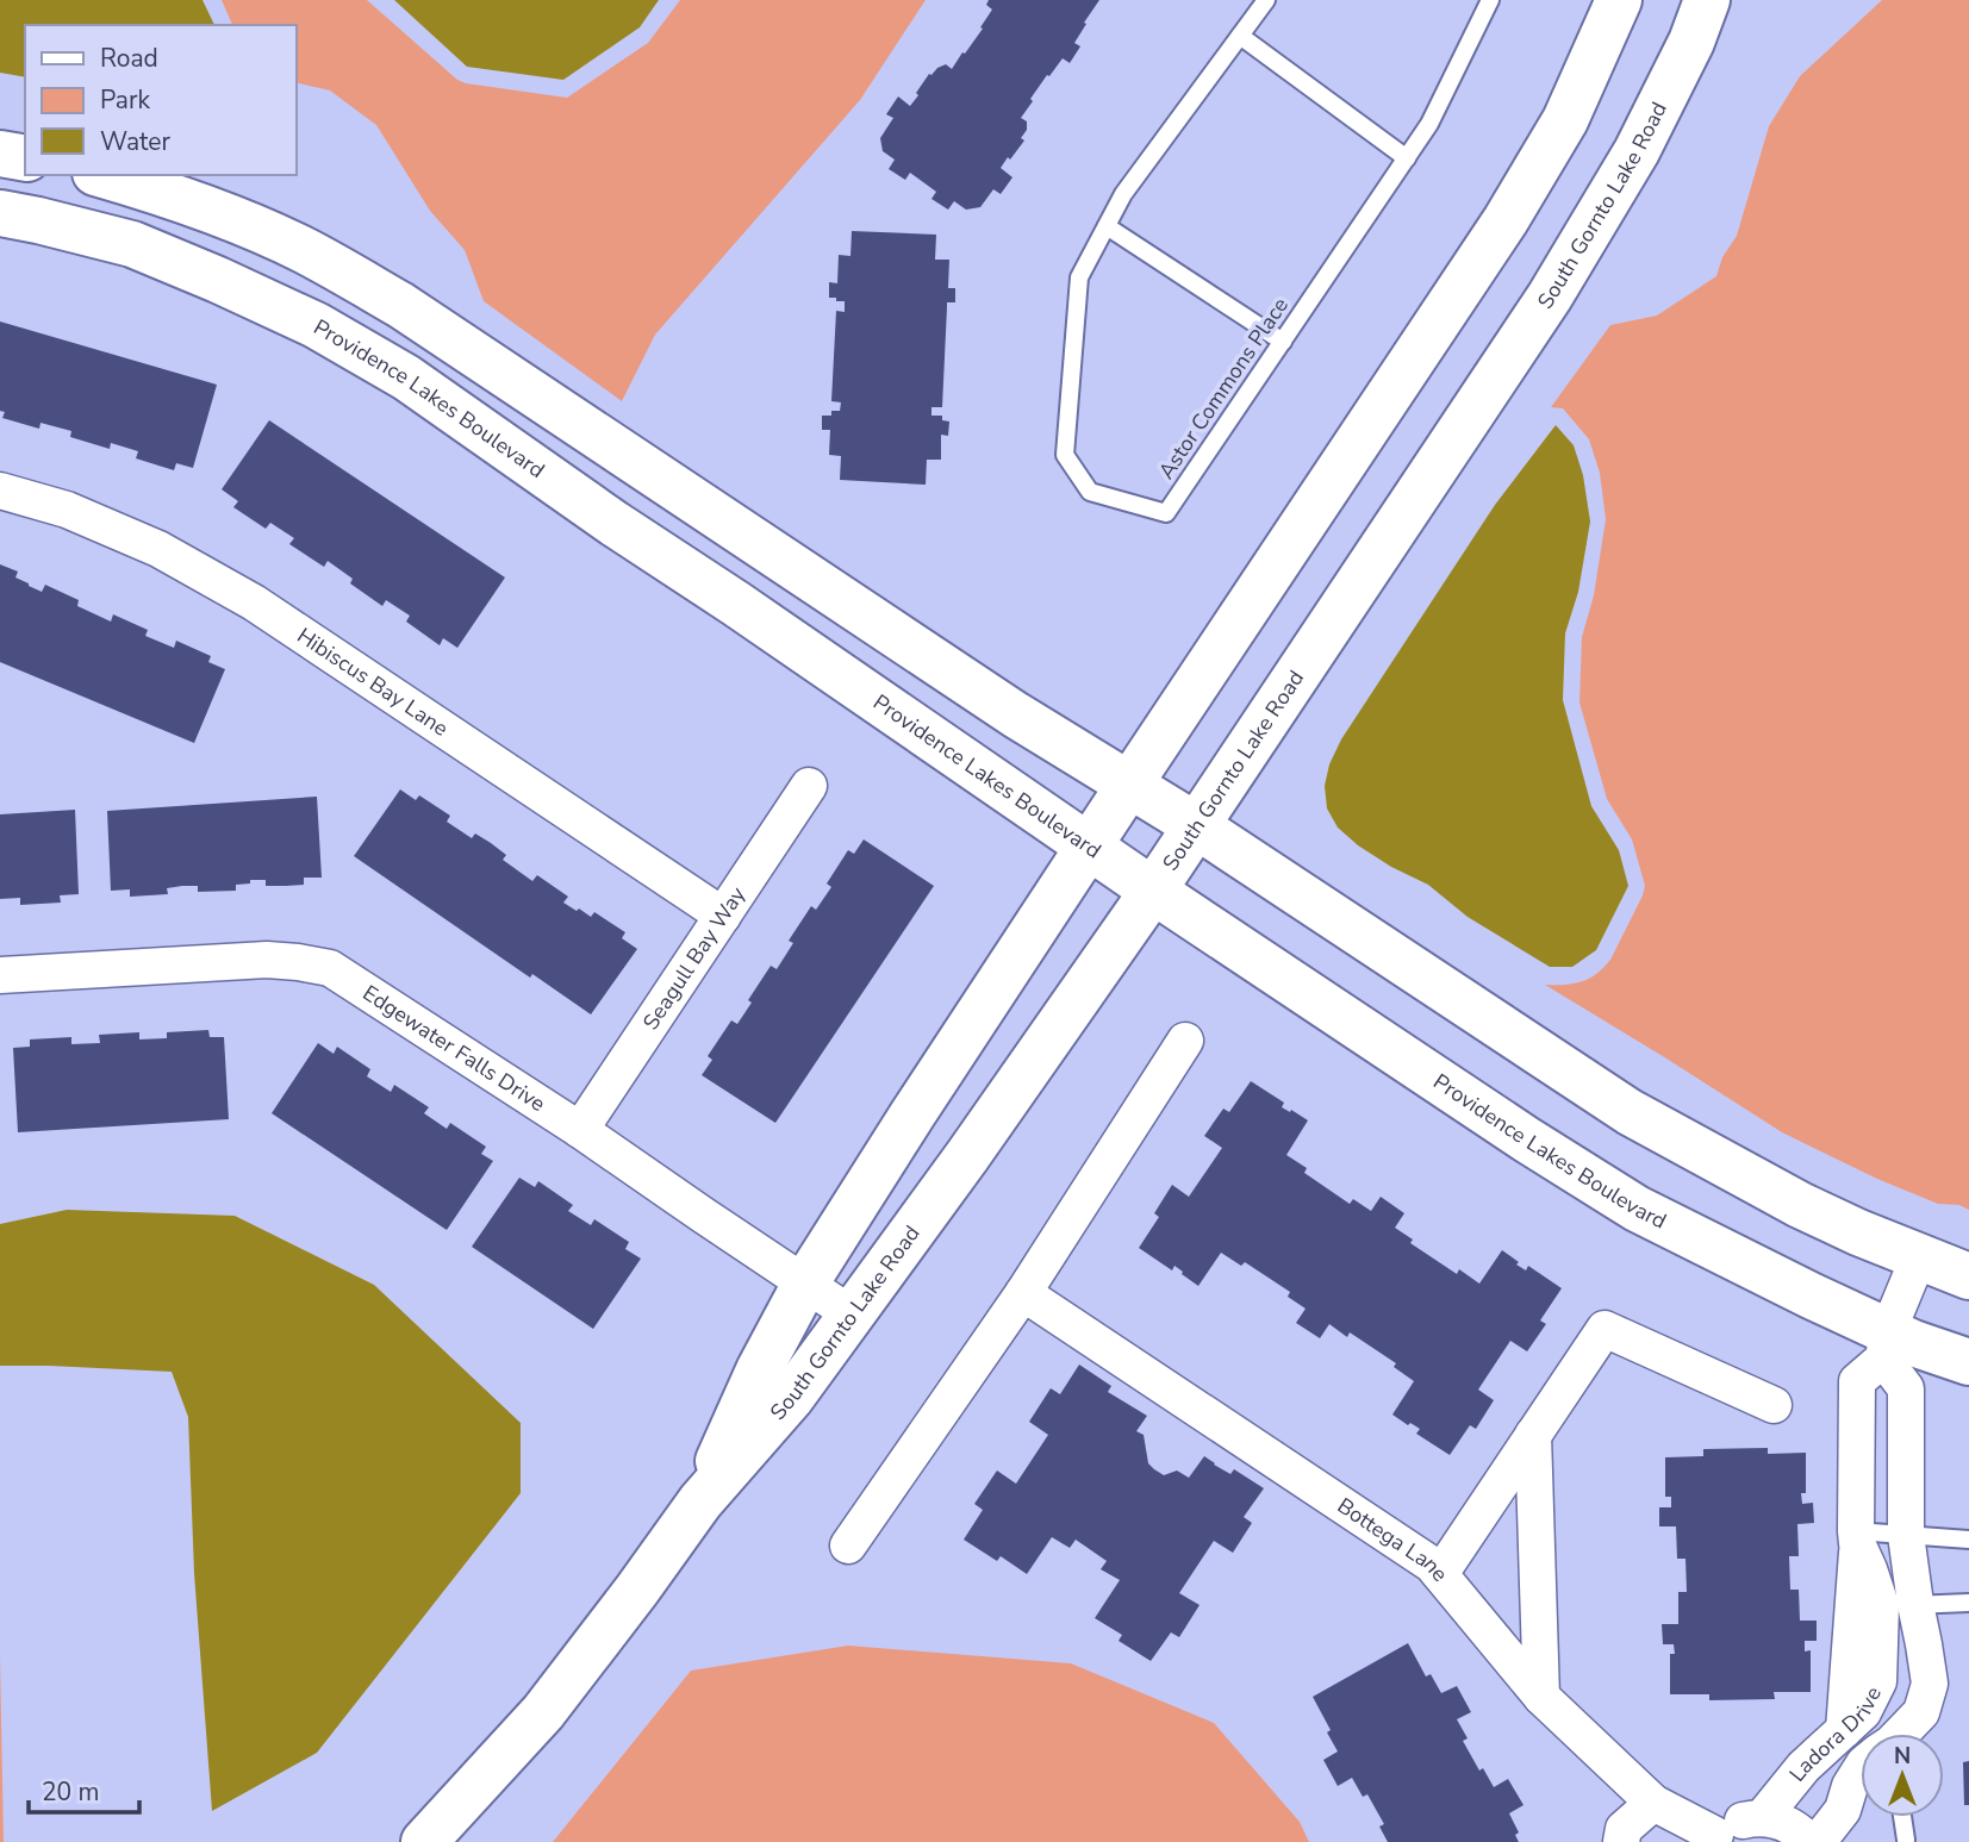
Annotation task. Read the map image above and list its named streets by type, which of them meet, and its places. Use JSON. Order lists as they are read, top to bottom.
{
  "streets": {
    "street": [
      "South Gornto Lake Road",
      "Providence Lakes Boulevard",
      "Hibiscus Bay Lane",
      "Seagull Bay Way",
      "Edgewater Falls Drive",
      "Bottega Lane",
      "Ladora Drive"
    ],
    "lane": ["Astor Commons Place"]
  },
  "crossings": [
    ["South Gornto Lake Road", "Providence Lakes Boulevard"],
    ["South Gornto Lake Road", "Edgewater Falls Drive"],
    ["Providence Lakes Boulevard", "Ladora Drive"],
    ["Hibiscus Bay Lane", "Seagull Bay Way"],
    ["Seagull Bay Way", "Edgewater Falls Drive"]
  ],
  "legend": ["Road", "Park", "Water"],
  "scale_bar": "20 m",
  "north": "top"
}
